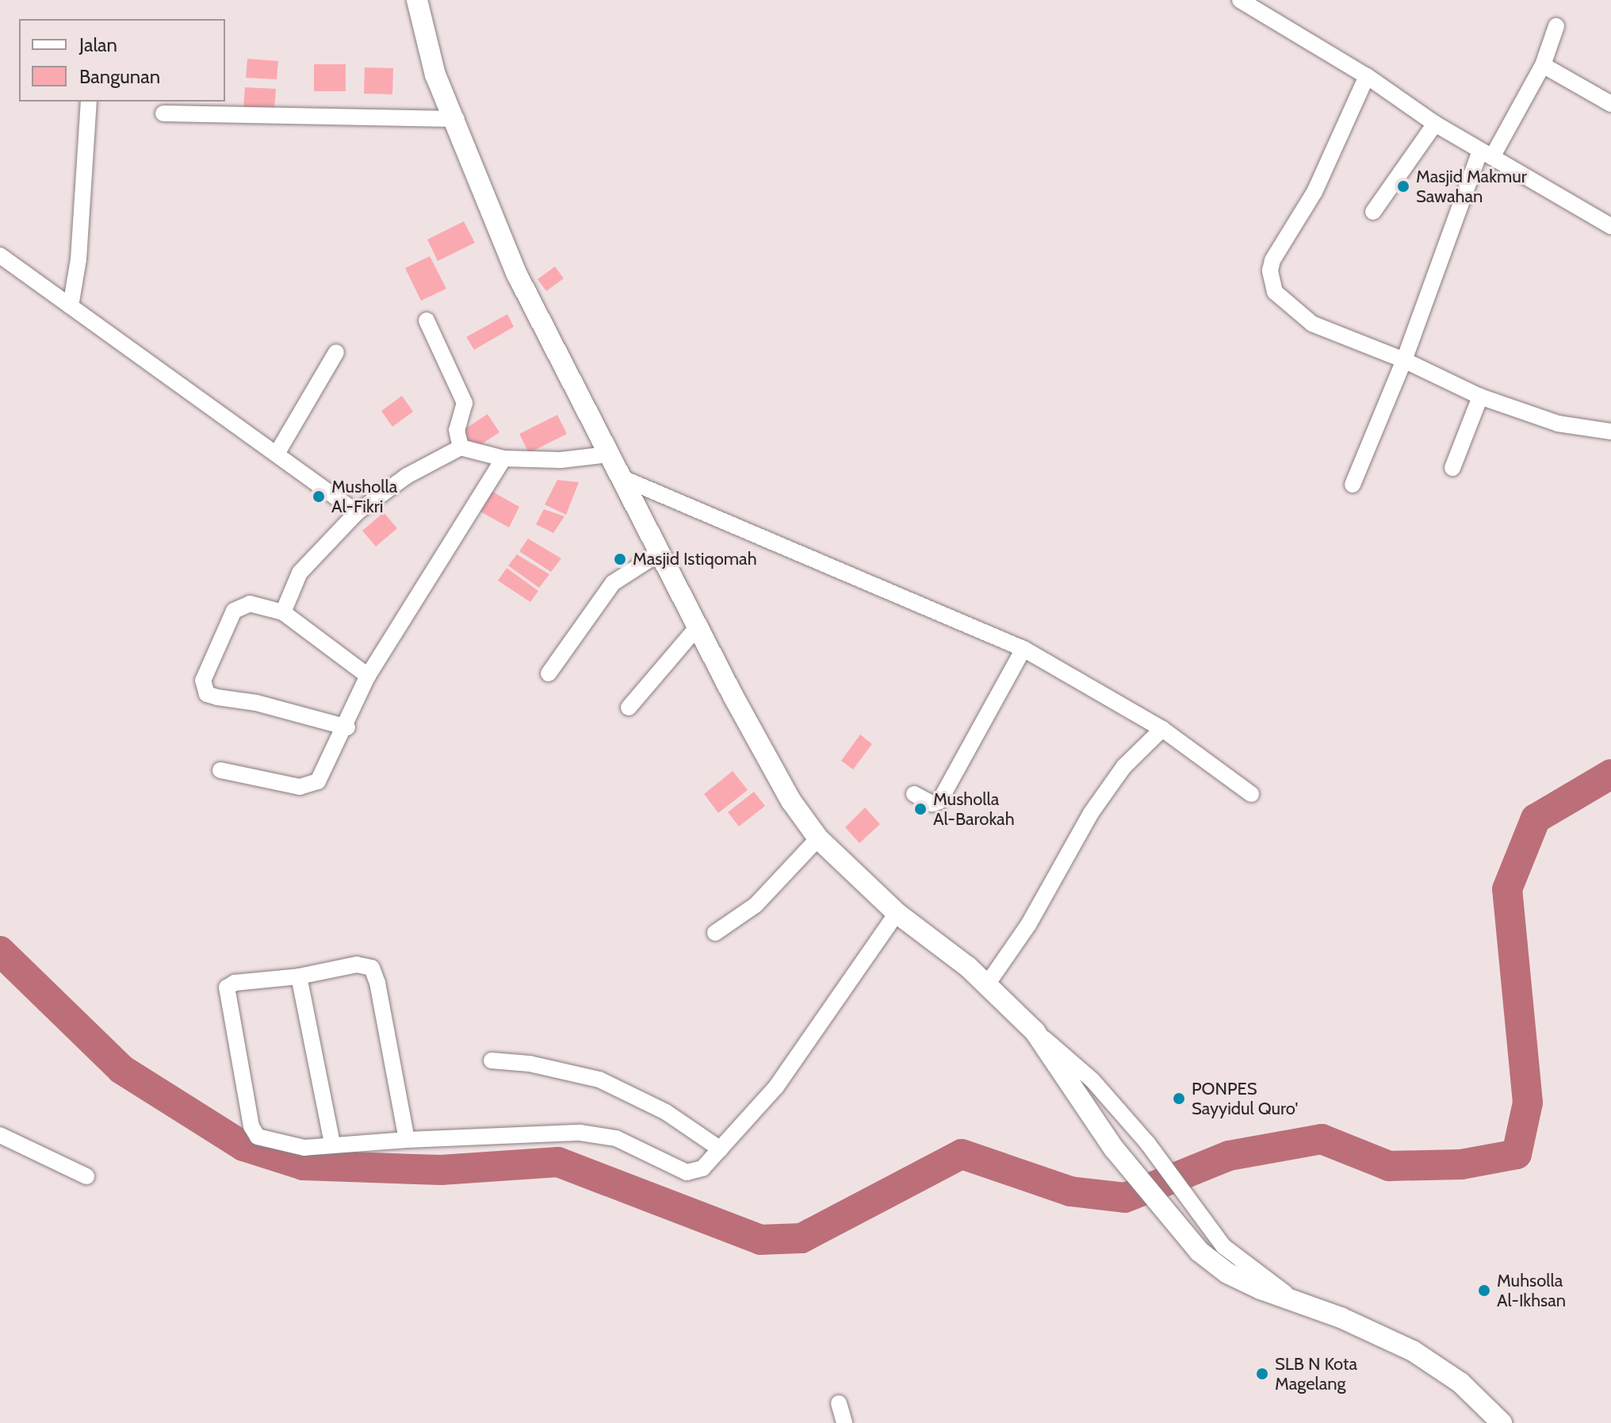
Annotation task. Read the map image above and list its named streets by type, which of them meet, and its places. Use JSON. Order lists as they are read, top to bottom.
{
  "places": [
    "Masjid Makmur Sawahan",
    "Musholla Al-Fikri",
    "Masjid Istiqomah",
    "Musholla Al-Barokah",
    "PONPES Sayyidul Quro'",
    "Muhsolla Al-Ikhsan",
    "SLB N Kota Magelang"
  ],
  "legend": ["Jalan", "Bangunan"]
}
